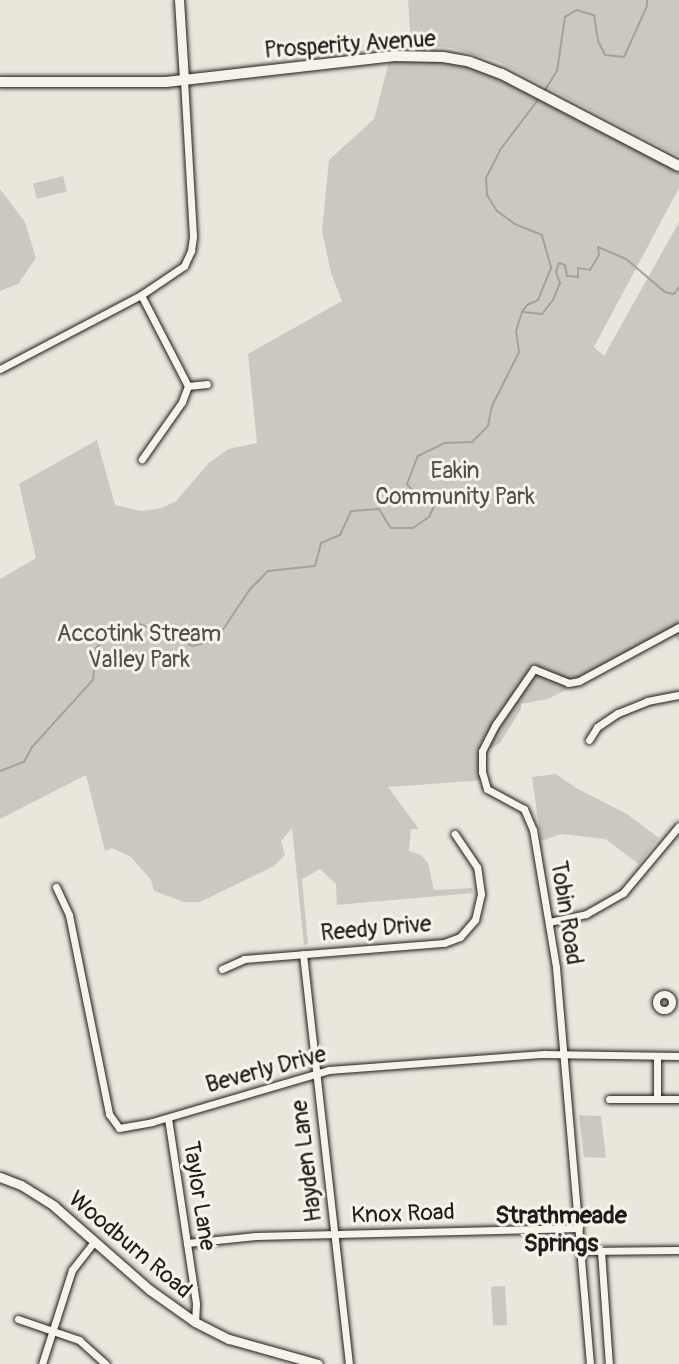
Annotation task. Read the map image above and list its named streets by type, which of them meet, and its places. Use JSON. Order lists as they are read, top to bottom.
{
  "streets": {
    "main road": ["Prosperity Avenue"],
    "street": [
      "Tobin Road",
      "Reedy Drive",
      "Beverly Drive",
      "Hayden Lane",
      "Taylor Lane",
      "Knox Road",
      "Woodburn Road"
    ]
  },
  "crossings": [
    ["Tobin Road", "Beverly Drive"],
    ["Tobin Road", "Knox Road"],
    ["Reedy Drive", "Hayden Lane"],
    ["Beverly Drive", "Hayden Lane"],
    ["Beverly Drive", "Taylor Lane"],
    ["Hayden Lane", "Knox Road"],
    ["Taylor Lane", "Knox Road"],
    ["Taylor Lane", "Woodburn Road"]
  ],
  "districts": ["Strathmeade Springs"],
  "parks": ["Eakin Community Park", "Accotink Stream Valley Park"]
}
